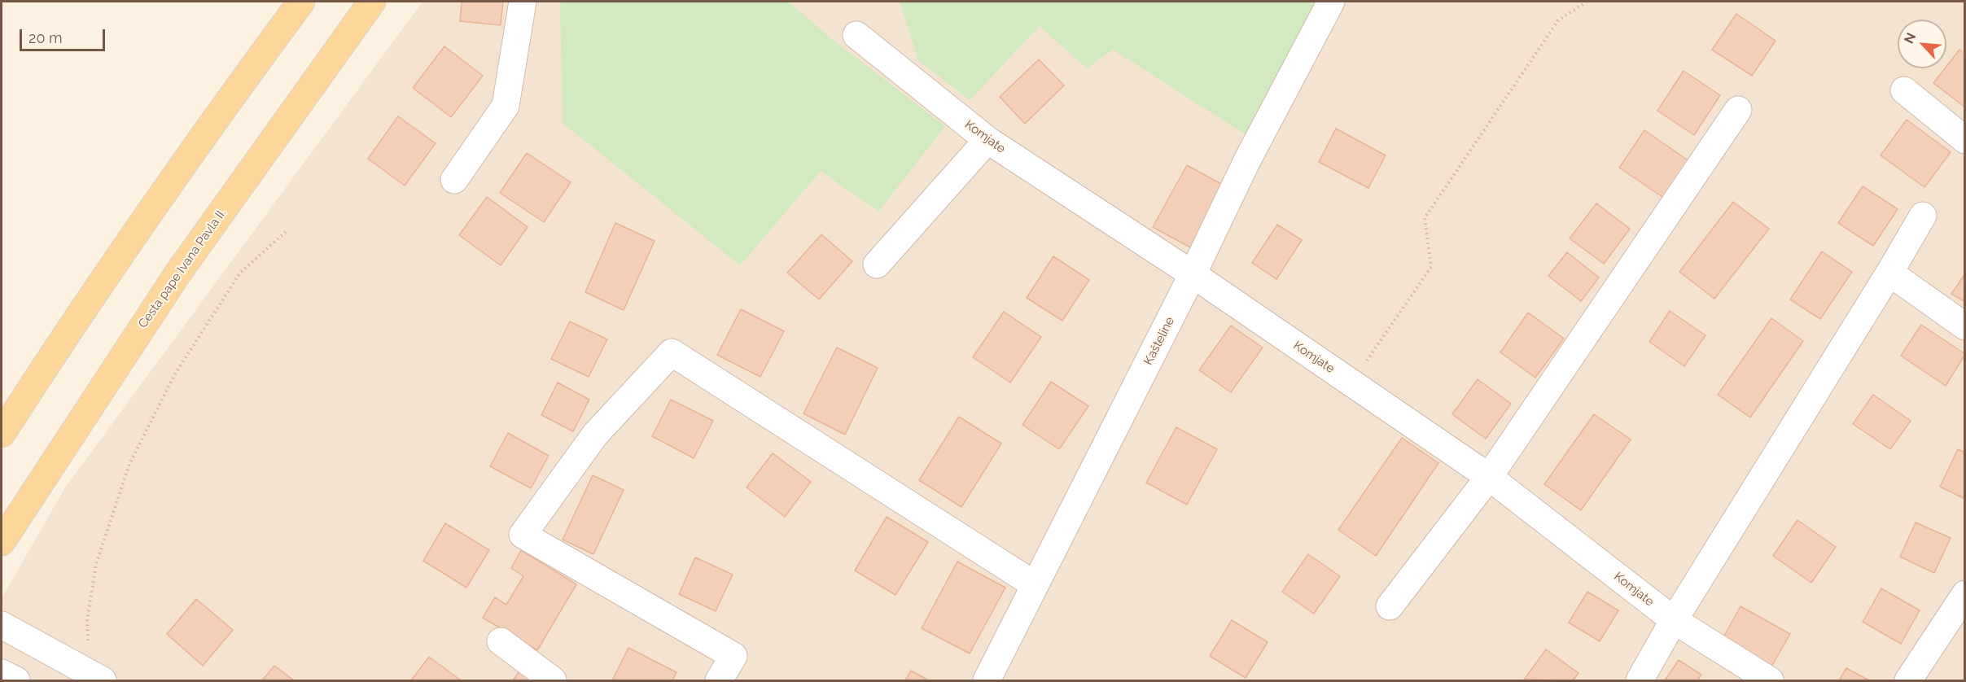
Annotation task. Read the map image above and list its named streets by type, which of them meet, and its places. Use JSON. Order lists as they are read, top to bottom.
{
  "streets": {
    "main road": ["Cesta pape Ivana Pavla II."],
    "street": ["Komjate", "Kašteline"]
  },
  "crossings": [
    ["Komjate", "Kašteline"]
  ],
  "scale_bar": "20 m",
  "north": "top left"
}
